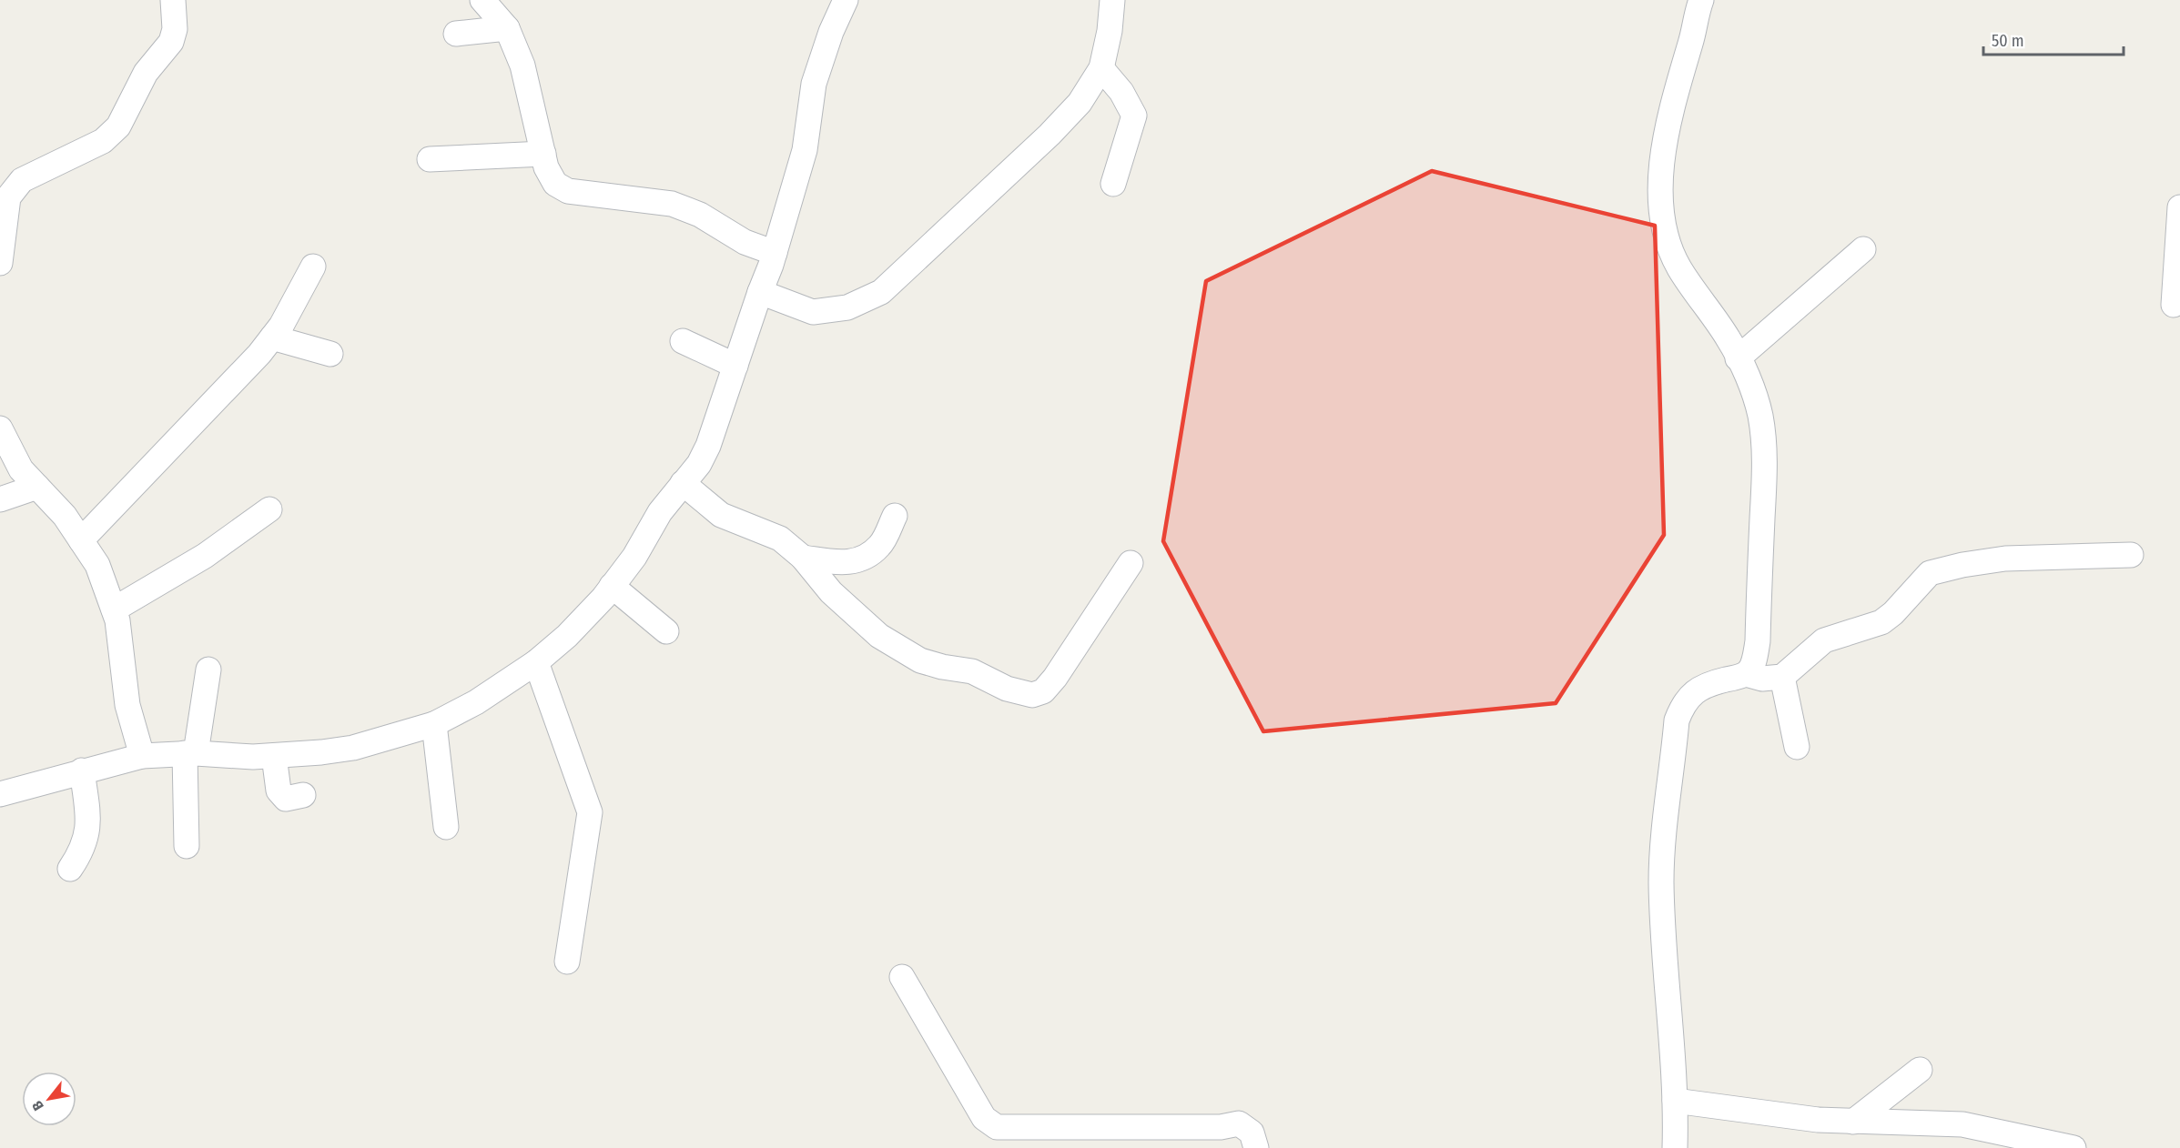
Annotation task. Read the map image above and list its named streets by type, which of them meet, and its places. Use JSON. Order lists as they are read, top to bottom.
{
  "scale_bar": "50 m",
  "north": "bottom left"
}
